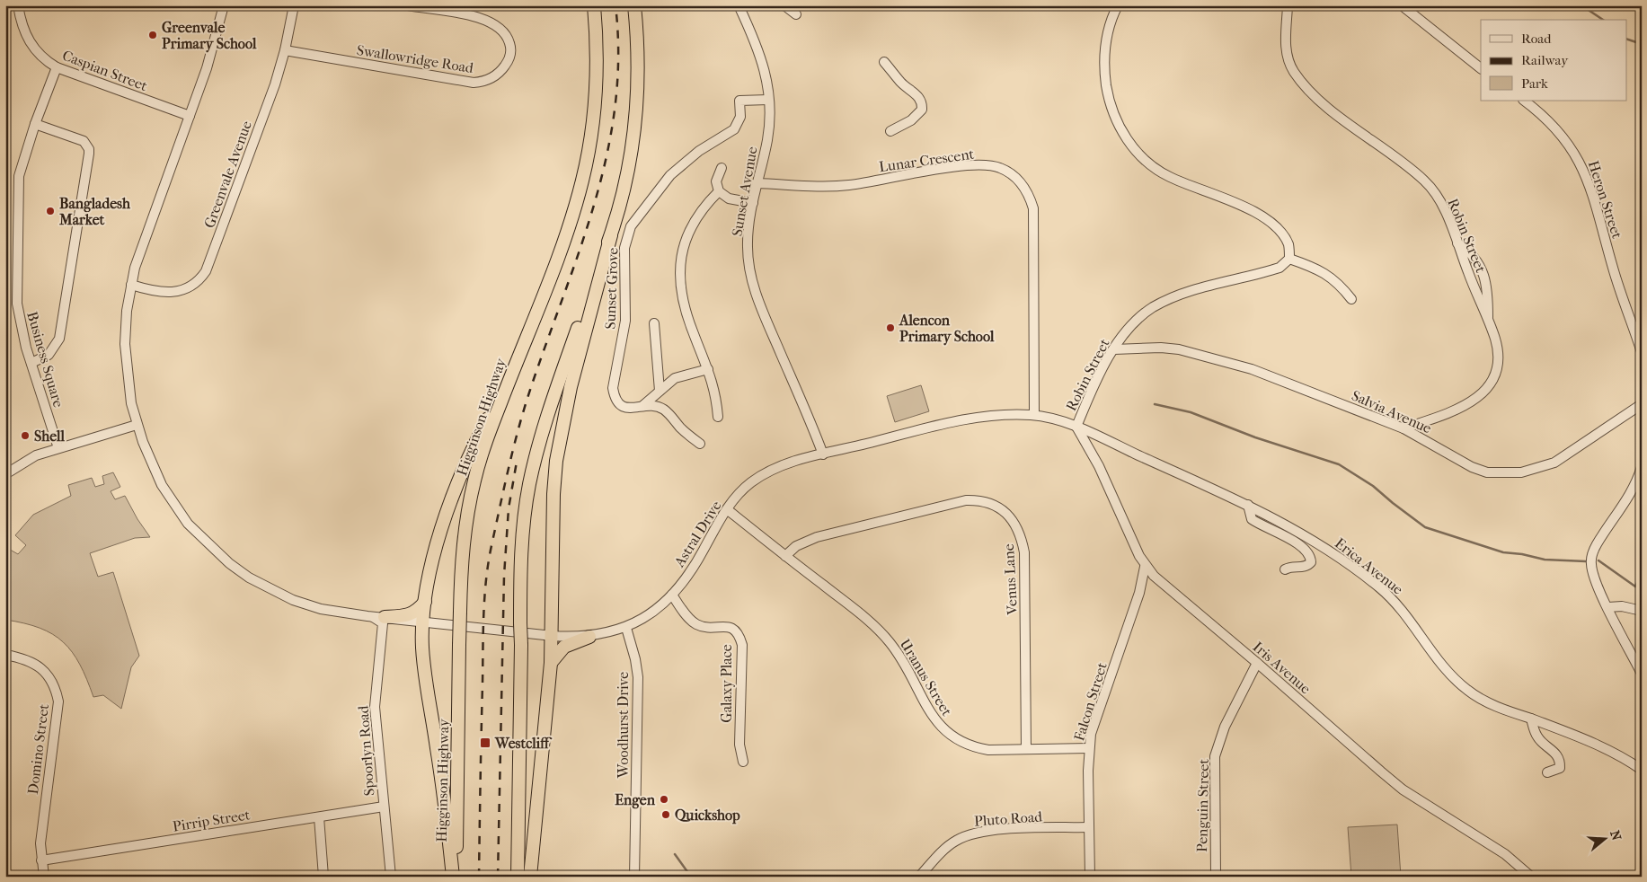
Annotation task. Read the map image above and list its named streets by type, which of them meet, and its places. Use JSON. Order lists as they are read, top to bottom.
{
  "streets": {
    "highway": ["Higginson Highway"],
    "street": [
      "Swallowridge Road",
      "Caspian Street",
      "Lunar Crescent",
      "Greenvale Avenue",
      "Sunset Avenue",
      "Heron Street",
      "Robin Street",
      "Sunset Grove",
      "Business Square",
      "Salvia Avenue",
      "Astral Drive",
      "Erica Avenue",
      "Venus Lane",
      "Iris Avenue",
      "Uranus Street",
      "Galaxy Place",
      "Falcon Street",
      "Woodhurst Drive",
      "Domino Street",
      "Spoorlyn Road",
      "Penguin Street",
      "Pluto Road",
      "Pirrip Street"
    ]
  },
  "crossings": [
    ["Swallowridge Road", "Greenvale Avenue"],
    ["Caspian Street", "Business Square"],
    ["Lunar Crescent", "Sunset Avenue"],
    ["Lunar Crescent", "Astral Drive"],
    ["Sunset Avenue", "Sunset Grove"],
    ["Sunset Avenue", "Astral Drive"],
    ["Robin Street", "Salvia Avenue"],
    ["Robin Street", "Astral Drive"],
    ["Robin Street", "Erica Avenue"],
    ["Robin Street", "Iris Avenue"],
    ["Astral Drive", "Erica Avenue"],
    ["Astral Drive", "Iris Avenue"],
    ["Astral Drive", "Uranus Street"],
    ["Astral Drive", "Galaxy Place"],
    ["Astral Drive", "Woodhurst Drive"],
    ["Astral Drive", "Spoorlyn Road"],
    ["Erica Avenue", "Iris Avenue"],
    ["Venus Lane", "Uranus Street"],
    ["Iris Avenue", "Falcon Street"],
    ["Iris Avenue", "Penguin Street"],
    ["Uranus Street", "Falcon Street"],
    ["Falcon Street", "Pluto Road"],
    ["Domino Street", "Pirrip Street"],
    ["Spoorlyn Road", "Pirrip Street"]
  ],
  "places": {
    "other": [
      "Greenvale Primary School",
      "Bangladesh Market",
      "Alencon Primary School",
      "Shell",
      "Engen",
      "Quickshop"
    ],
    "transit": ["Westcliff"]
  },
  "legend": ["Road", "Railway", "Park"],
  "north": "right"
}
